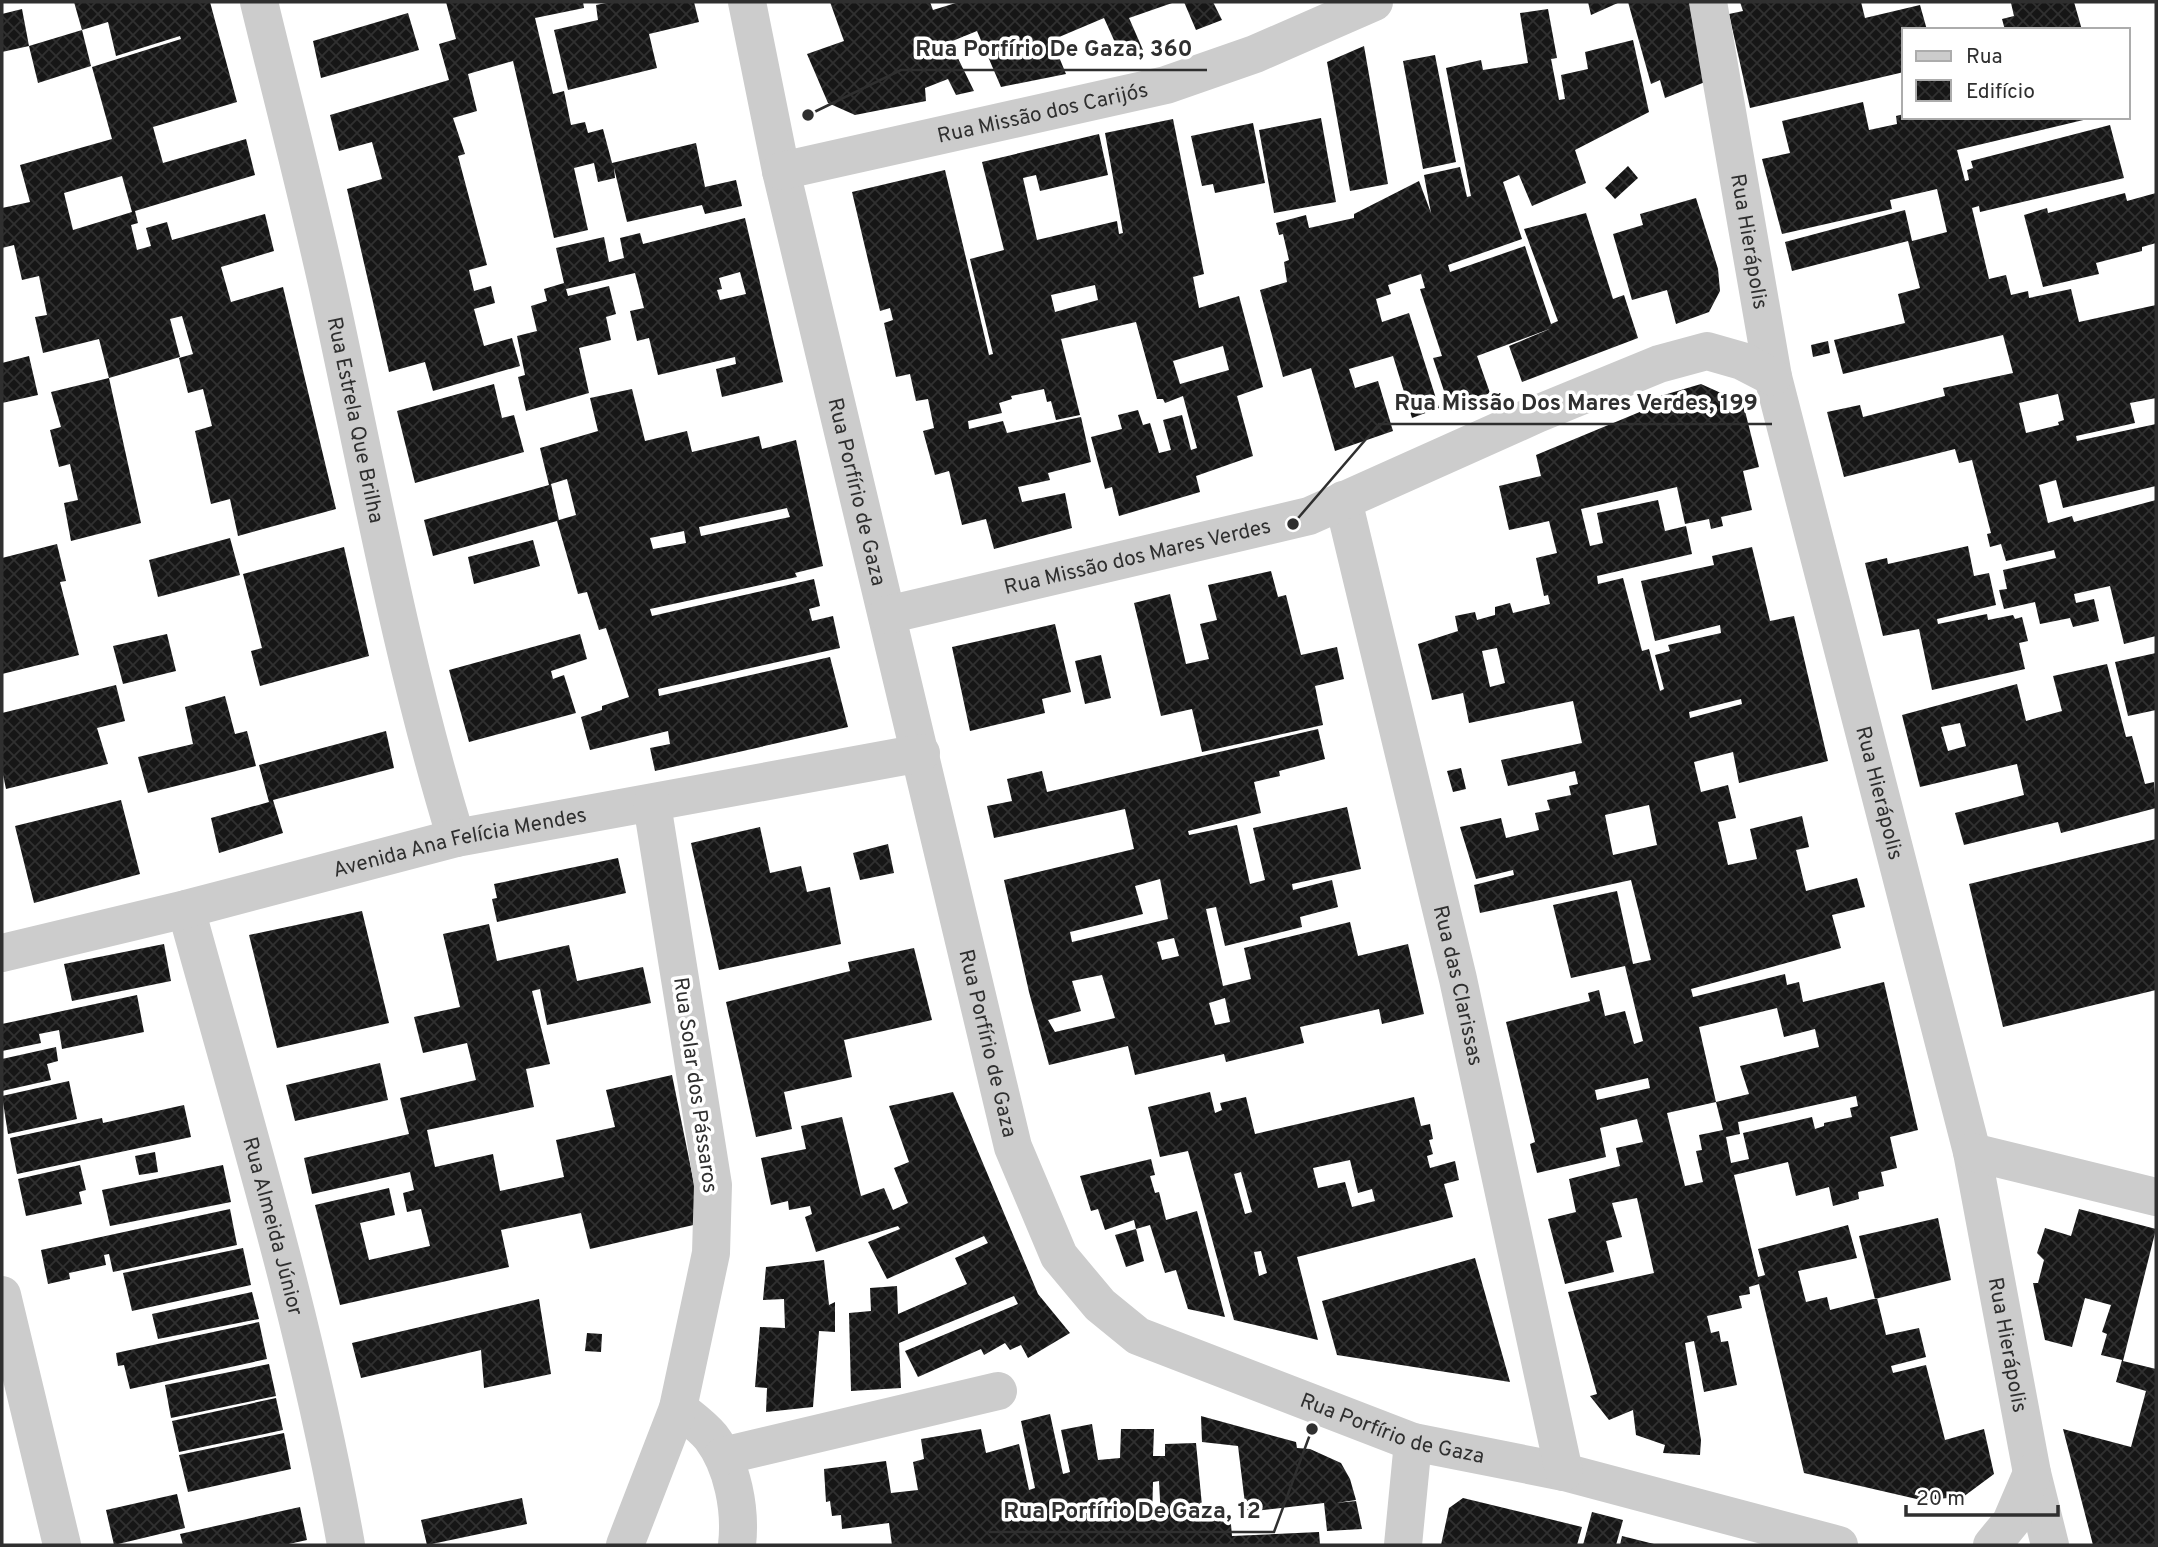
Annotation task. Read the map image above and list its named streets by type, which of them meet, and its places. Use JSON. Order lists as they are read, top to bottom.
{
  "streets": {
    "street": [
      "Rua Missão dos Carijós",
      "Rua Hierápolis",
      "Rua Estrela Que Brilha",
      "Rua Porfírio de Gaza",
      "Rua Missão dos Mares Verdes",
      "Avenida Ana Felícia Mendes",
      "Rua das Clarissas",
      "Rua Solar dos Pássaros",
      "Rua Almeida Júnior"
    ]
  },
  "crossings": [
    ["Rua Missão dos Carijós", "Rua Porfírio de Gaza"],
    ["Rua Hierápolis", "Rua Missão dos Mares Verdes"],
    ["Rua Estrela Que Brilha", "Avenida Ana Felícia Mendes"],
    ["Rua Porfírio de Gaza", "Rua Missão dos Mares Verdes"],
    ["Rua Porfírio de Gaza", "Avenida Ana Felícia Mendes"],
    ["Rua Porfírio de Gaza", "Rua das Clarissas"],
    ["Rua Missão dos Mares Verdes", "Rua das Clarissas"],
    ["Avenida Ana Felícia Mendes", "Rua Solar dos Pássaros"],
    ["Avenida Ana Felícia Mendes", "Rua Almeida Júnior"]
  ],
  "places": ["Rua Porfírio De Gaza, 360", "Rua Missão Dos Mares Verdes, 199", "Rua Porfírio De Gaza, 12"],
  "legend": ["Rua", "Edifício"],
  "scale_bar": "20 m"
}
